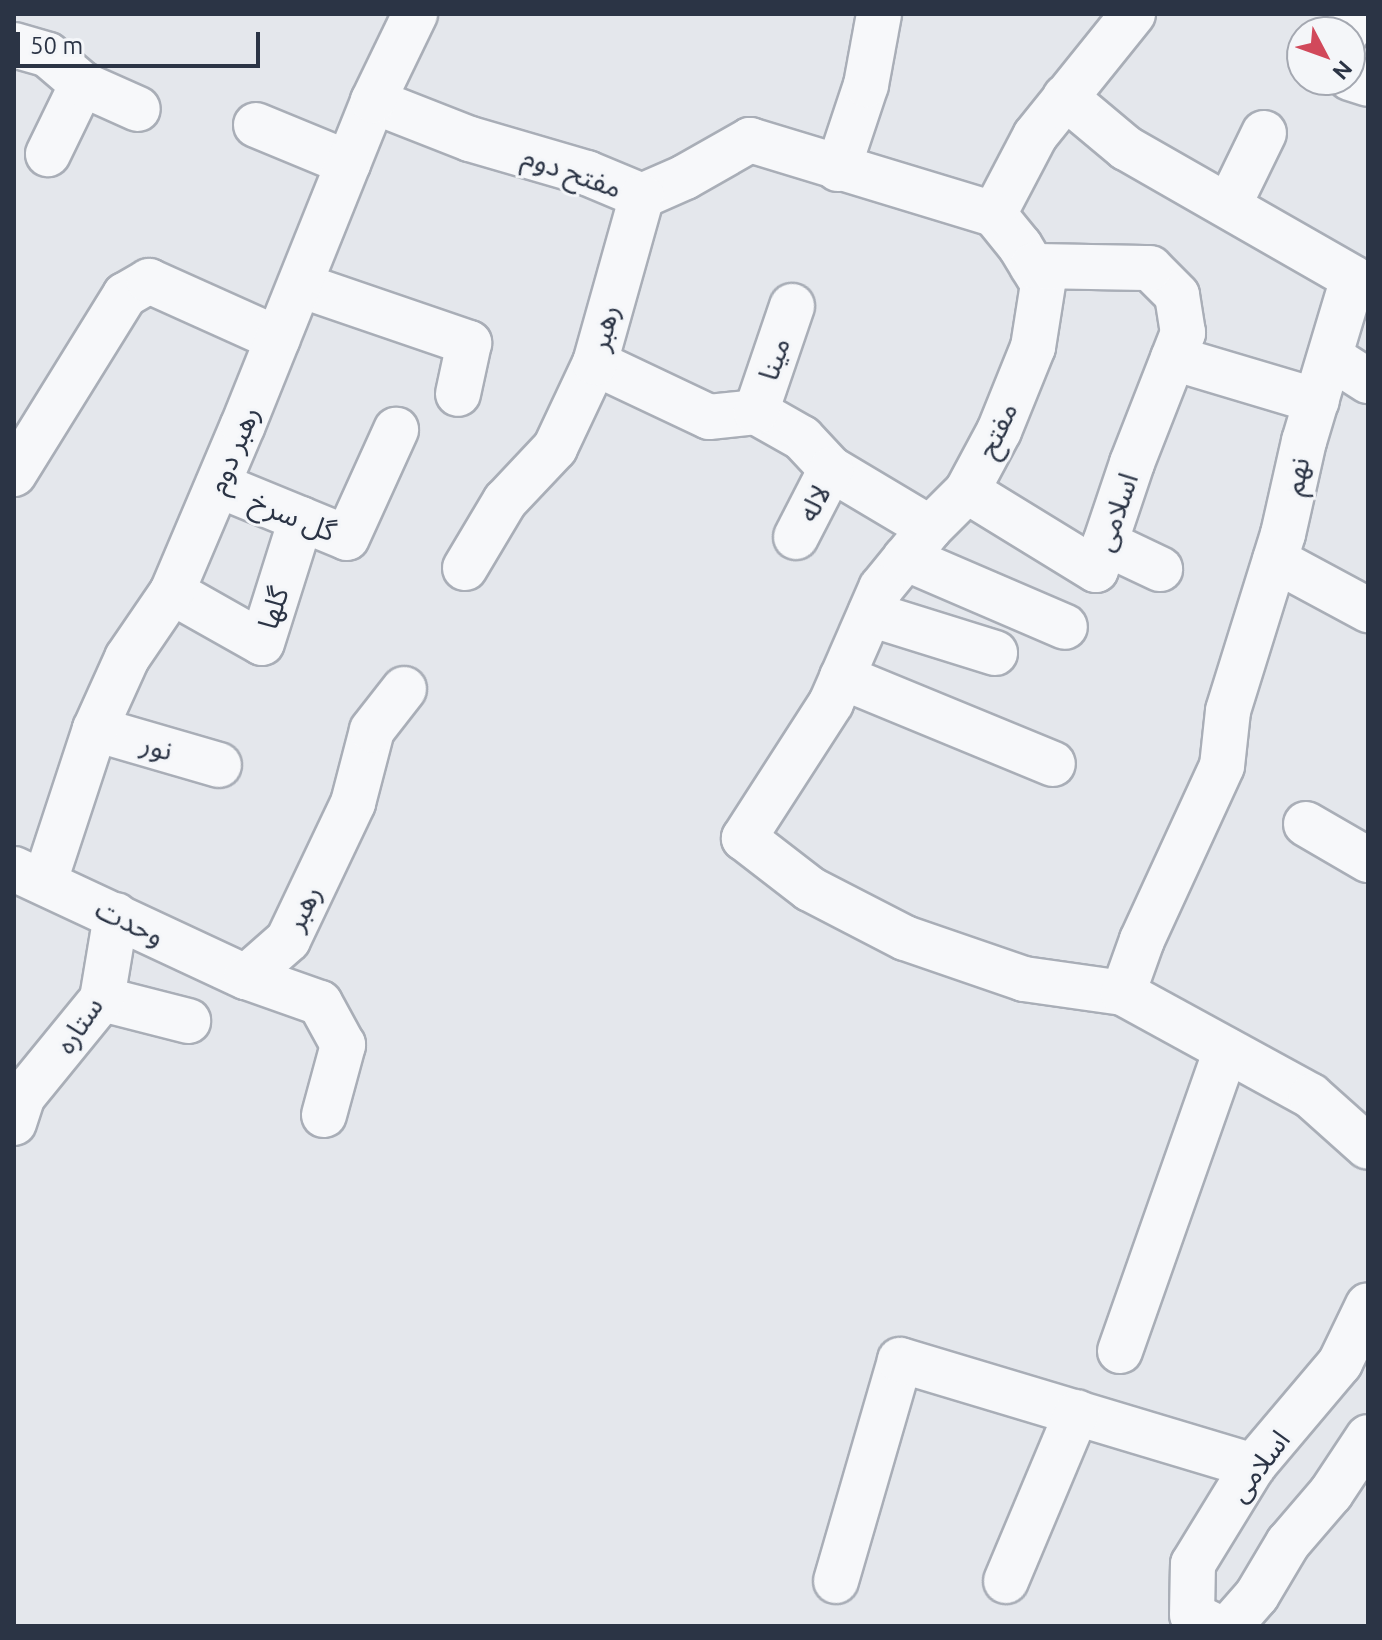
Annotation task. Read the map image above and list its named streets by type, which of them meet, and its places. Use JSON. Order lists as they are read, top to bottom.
{
  "streets": {
    "street": [
      "مفتح دوم",
      "رهبر",
      "مینا",
      "مفتح",
      "رهبر دوم",
      "نهم",
      "لاله",
      "اسلامی",
      "گل سرخ",
      "گلها",
      "نور",
      "وحدت",
      "ستاره"
    ]
  },
  "crossings": [
    ["مفتح دوم", "رهبر"],
    ["مفتح دوم", "مفتح"],
    ["مفتح دوم", "رهبر دوم"],
    ["رهبر", "وحدت"],
    ["مفتح", "نهم"],
    ["مفتح", "اسلامی"],
    ["رهبر دوم", "گل سرخ"],
    ["رهبر دوم", "گلها"],
    ["رهبر دوم", "نور"],
    ["رهبر دوم", "وحدت"],
    ["گل سرخ", "گلها"],
    ["وحدت", "ستاره"]
  ],
  "scale_bar": "50 m",
  "north": "bottom right"
}
